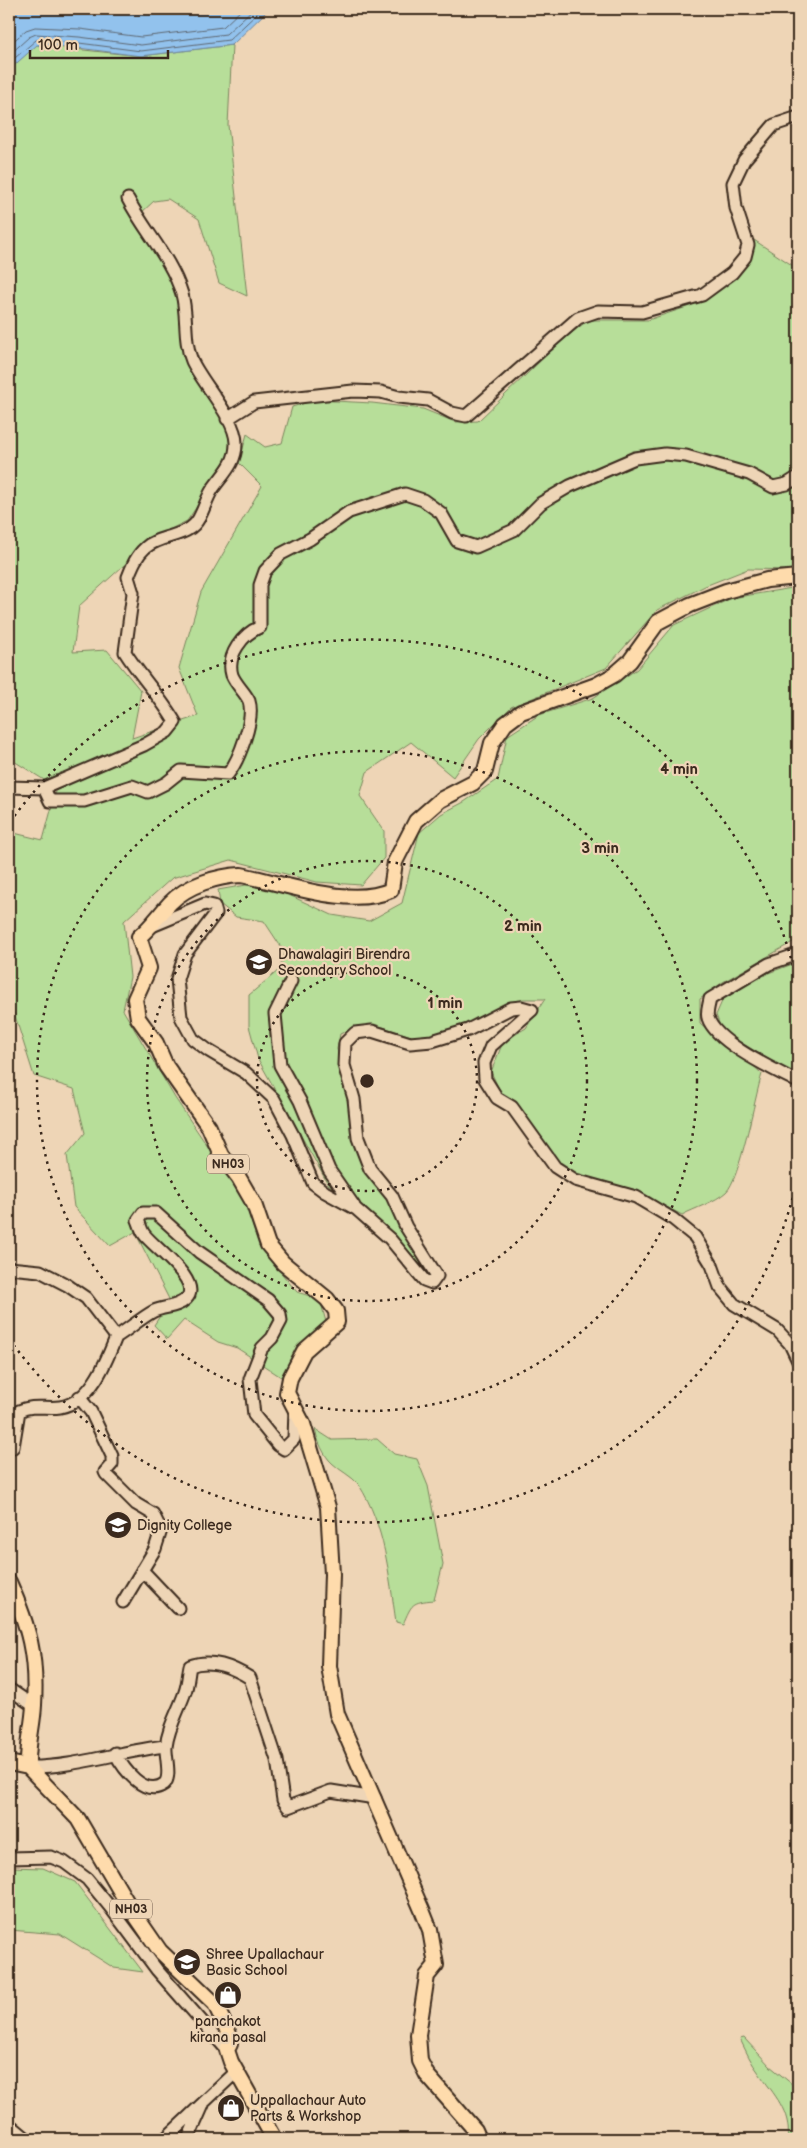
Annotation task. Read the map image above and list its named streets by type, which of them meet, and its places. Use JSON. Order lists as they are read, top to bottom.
{
  "streets": {
    "main road": ["NH03"]
  },
  "places": {
    "school or university": ["Dhawalagiri Birendra Secondary School", "Dignity College", "Shree Upallachaur Basic School"],
    "shop": ["panchakot kirana pasal", "Uppallachaur Auto Parts & Workshop"]
  },
  "scale_bar": "100 m",
  "rings": [
    "4 min",
    "3 min",
    "2 min",
    "1 min"
  ]
}
